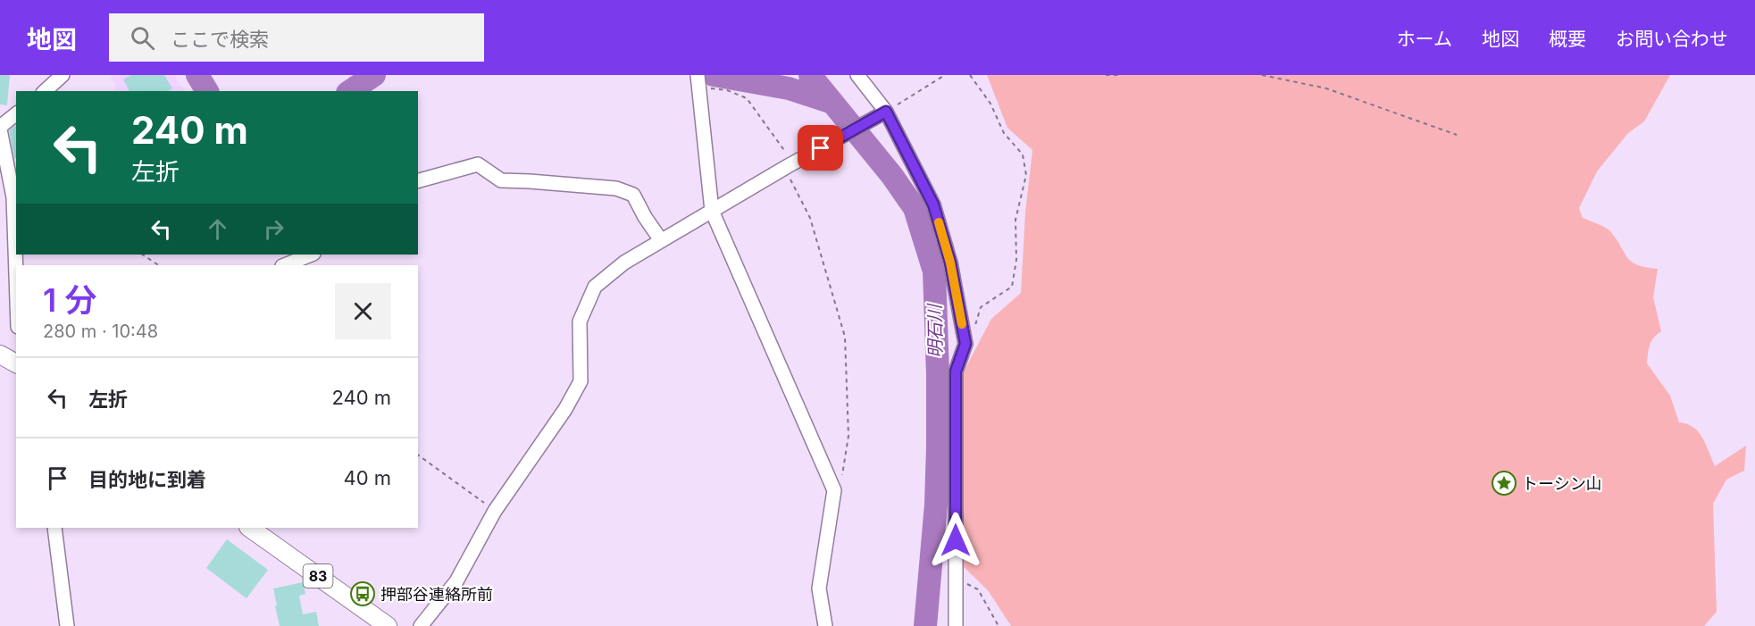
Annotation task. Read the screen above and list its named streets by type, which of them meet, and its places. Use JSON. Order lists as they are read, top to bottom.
{
  "streets": {
    "main road": ["83"]
  },
  "water": ["明石川"],
  "places": {
    "place": ["トーシン山"],
    "bus stop": ["押部谷連絡所前"]
  },
  "page": {
    "header": "地図",
    "search": "ここで検索",
    "nav": [
      "ホーム",
      "地図",
      "概要",
      "お問い合わせ"
    ],
    "turn": ["240 m", "左折"],
    "heading": ["1 分", "280 m · 10:48"],
    "list": [
      {
        "name": "左折",
        "value": "240 m"
      },
      {
        "name": "目的地に到着",
        "value": "40 m"
      }
    ]
  }
}
